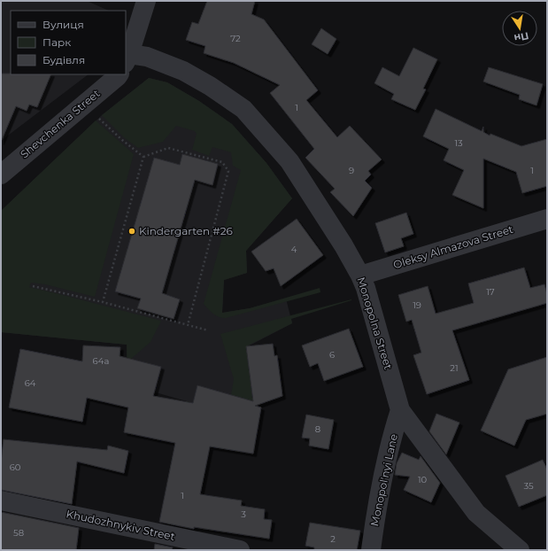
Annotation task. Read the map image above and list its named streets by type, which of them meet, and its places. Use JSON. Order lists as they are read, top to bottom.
{
  "streets": {
    "street": [
      "Shevchenka Street",
      "Oleksy Almazova Street",
      "Monopolna Street",
      "Monopol'nyi Lane",
      "Khudozhnykiv Street"
    ]
  },
  "crossings": [
    ["Oleksy Almazova Street", "Monopolna Street"],
    ["Monopolna Street", "Monopol'nyi Lane"]
  ],
  "places": ["Kindergarten #26"],
  "house_numbers": [
    "72",
    "1",
    "13",
    "9",
    "1",
    "4",
    "17",
    "19",
    "6",
    "64а",
    "21",
    "64",
    "8",
    "60",
    "10",
    "35",
    "1",
    "3",
    "58",
    "2"
  ],
  "legend": ["Вулиця", "Парк", "Будівля"],
  "north": "bottom"
}
